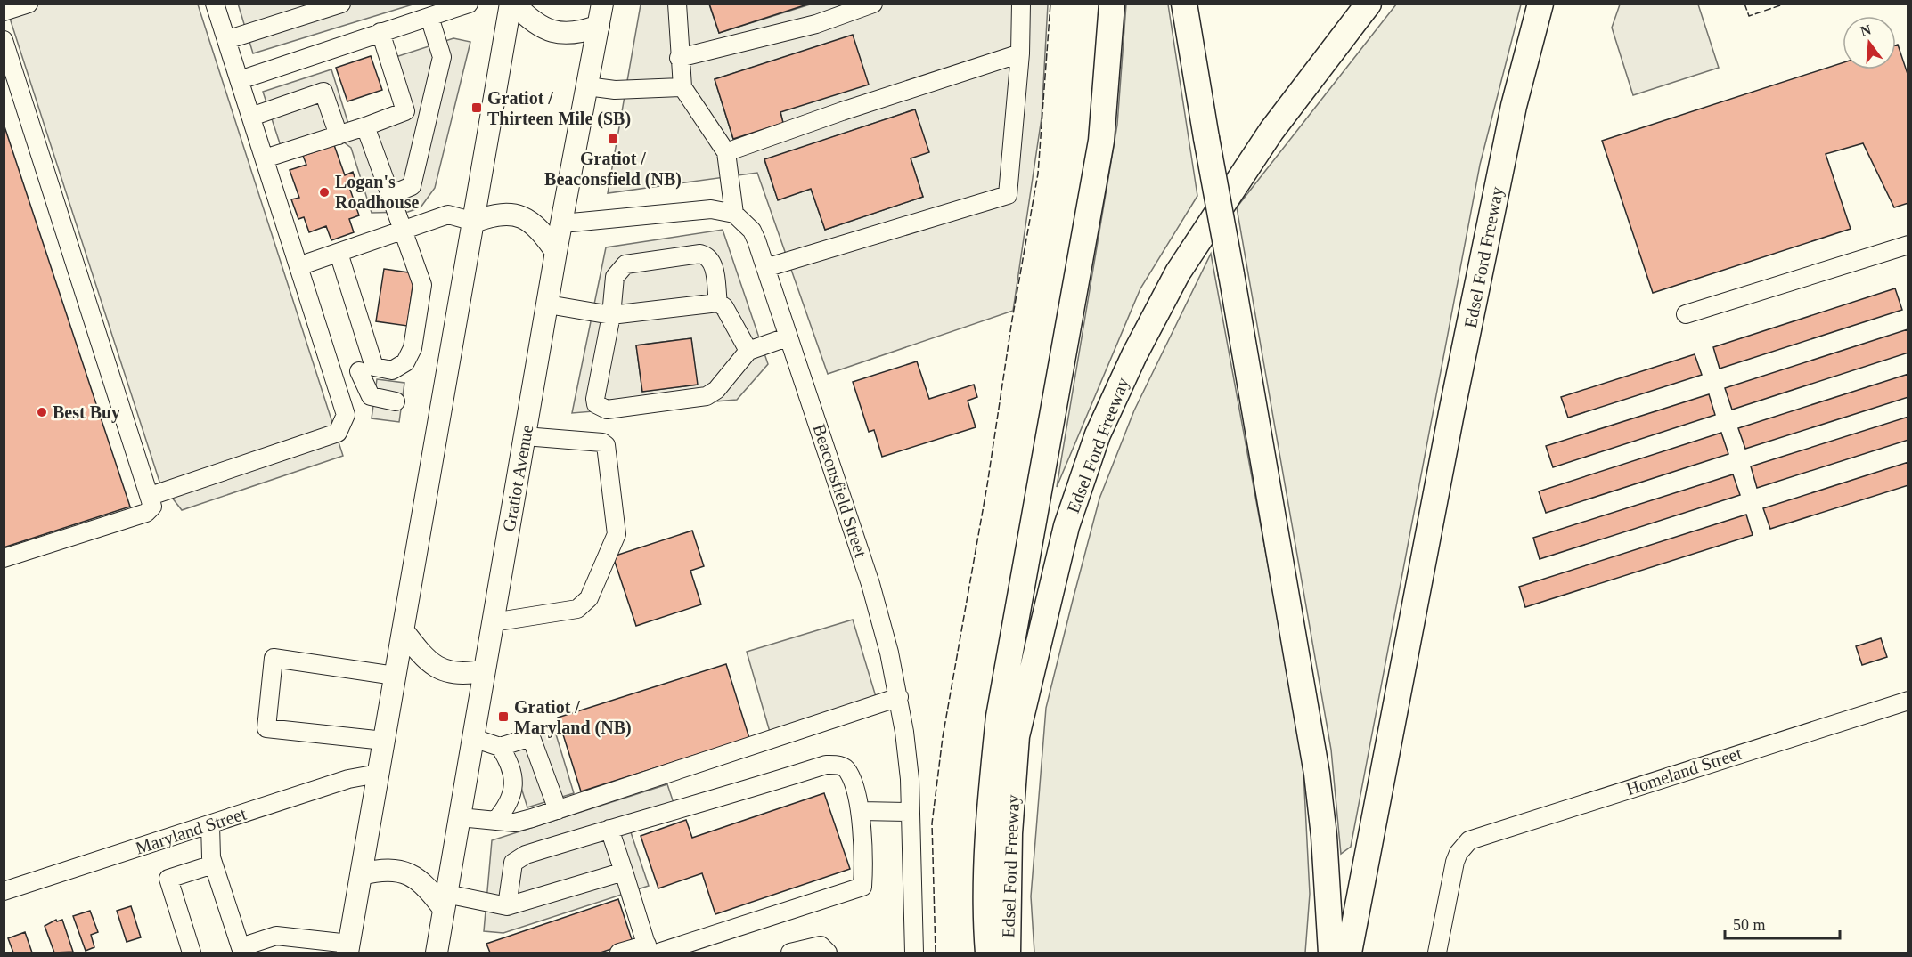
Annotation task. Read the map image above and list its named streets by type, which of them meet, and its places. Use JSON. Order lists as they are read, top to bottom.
{
  "streets": {
    "highway": ["Edsel Ford Freeway"],
    "main road": ["Gratiot Avenue"],
    "street": ["Beaconsfield Street", "Homeland Street", "Maryland Street"]
  },
  "places": {
    "transit": ["Gratiot / Thirteen Mile (SB)", "Gratiot / Beaconsfield (NB)", "Gratiot / Maryland (NB)"],
    "other": ["Logan's Roadhouse", "Best Buy"]
  },
  "scale_bar": "50 m",
  "north": "top"
}
